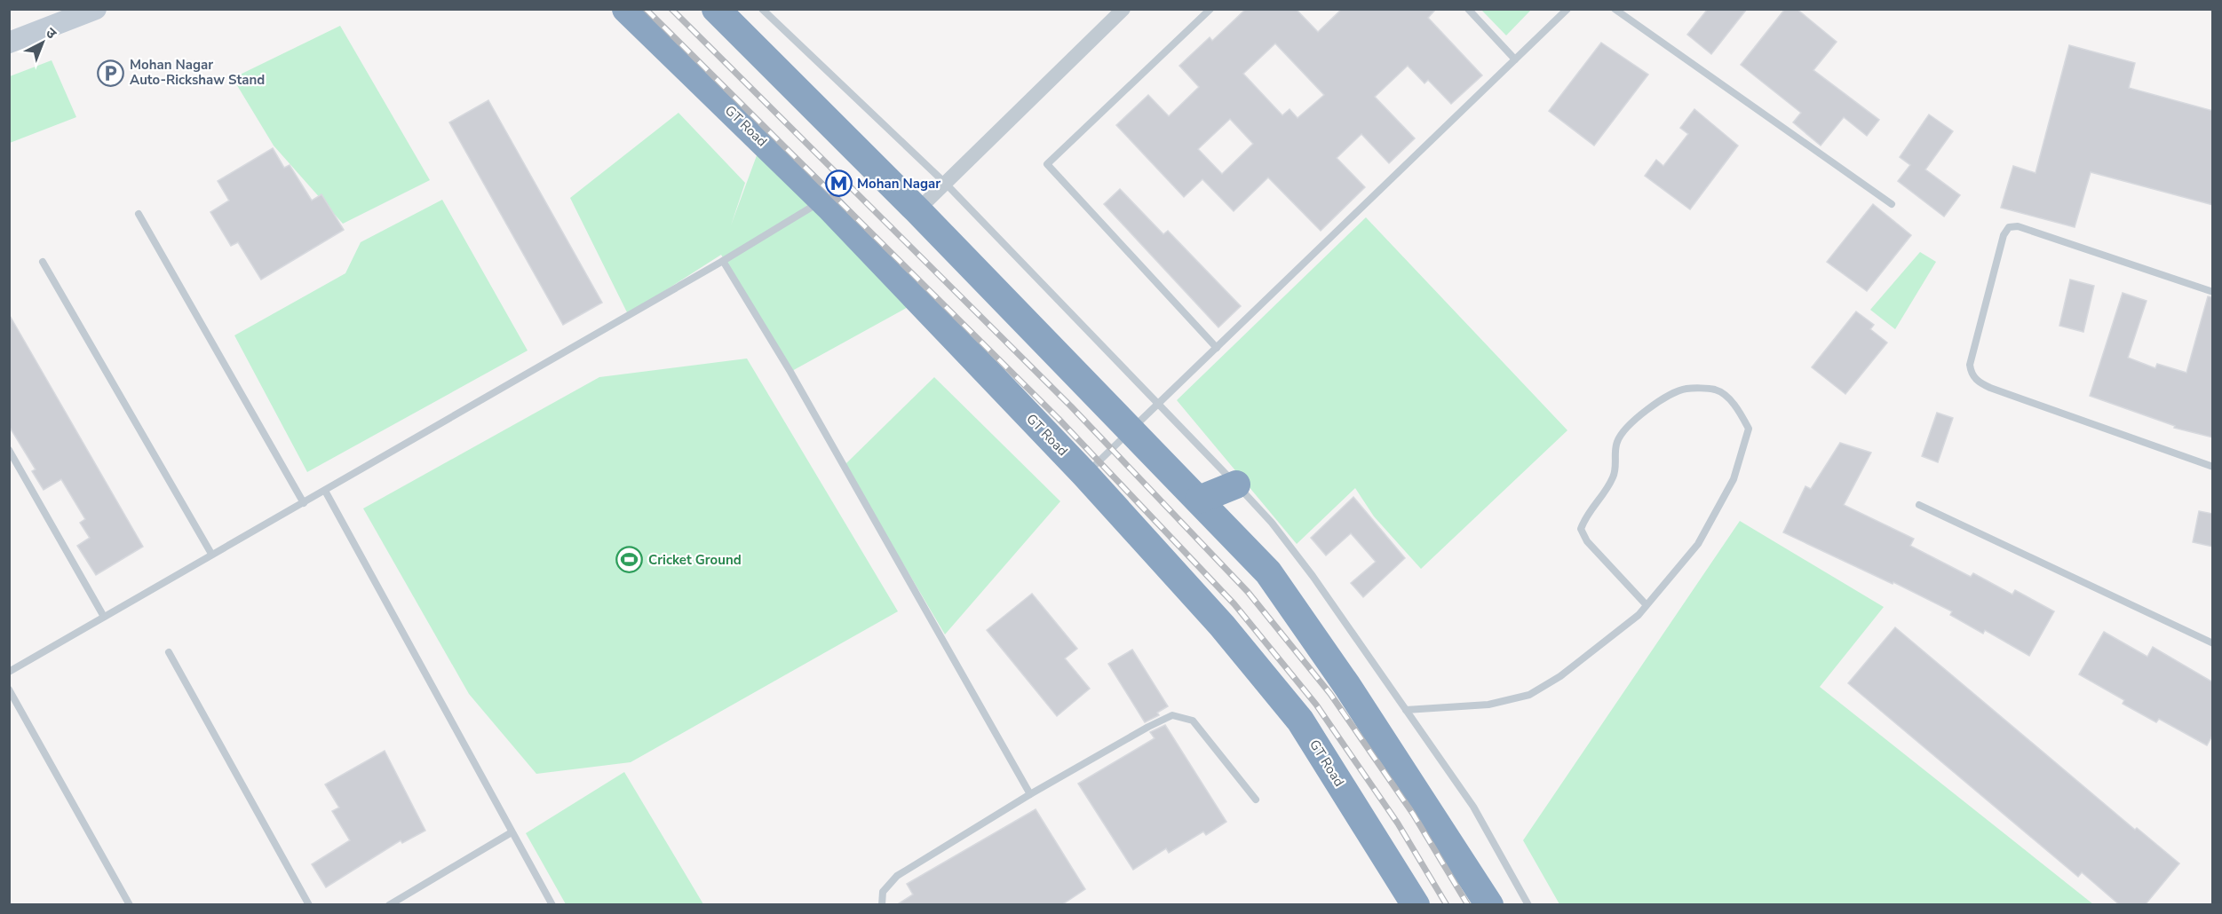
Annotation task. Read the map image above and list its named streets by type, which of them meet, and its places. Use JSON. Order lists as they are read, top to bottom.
{
  "streets": {
    "highway": ["GT Road"]
  },
  "places": {
    "parking": ["Mohan Nagar Auto-Rickshaw Stand"],
    "metro station": ["Mohan Nagar"],
    "sports": ["Cricket Ground"]
  },
  "north": "top right"
}
